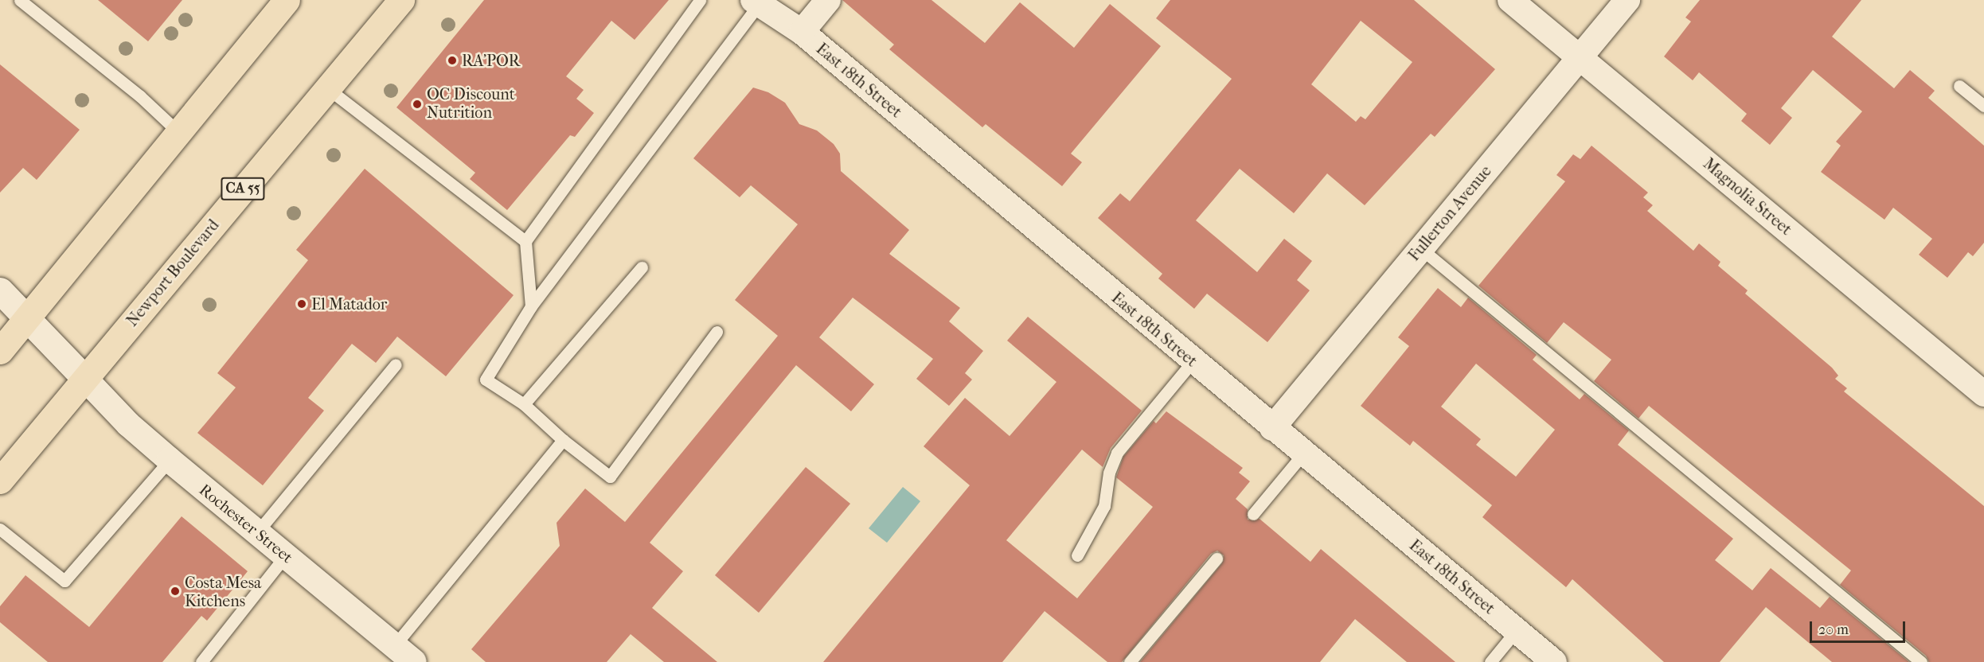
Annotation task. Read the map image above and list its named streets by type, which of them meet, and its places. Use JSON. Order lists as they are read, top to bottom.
{
  "streets": {
    "highway": ["CA 55", "Newport Boulevard"],
    "street": [
      "East 18th Street",
      "Magnolia Street",
      "Fullerton Avenue",
      "Rochester Street"
    ]
  },
  "crossings": [
    ["East 18th Street", "Fullerton Avenue"],
    ["Magnolia Street", "Fullerton Avenue"],
    ["Newport Boulevard", "Rochester Street"]
  ],
  "places": [
    "RA'POR",
    "OC Discount Nutrition",
    "El Matador",
    "Costa Mesa Kitchens"
  ],
  "scale_bar": "20 m"
}
